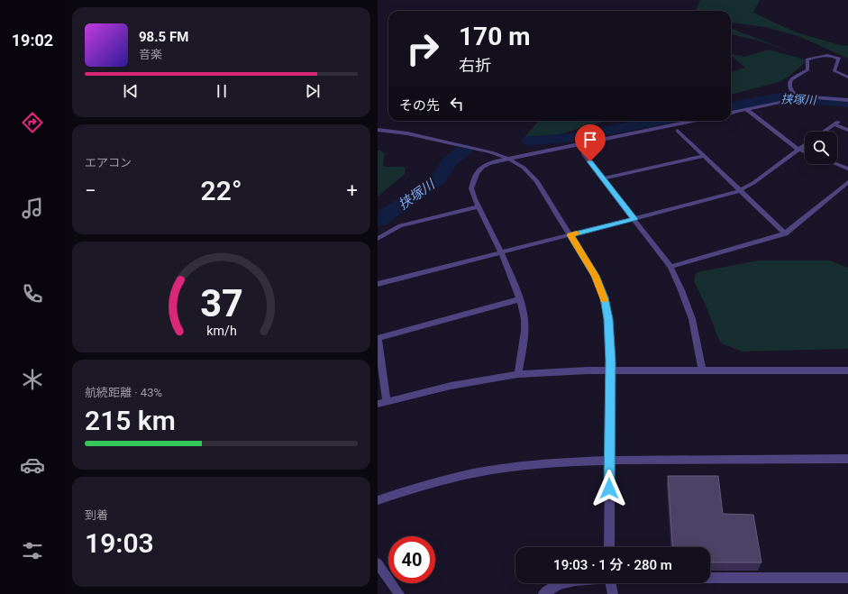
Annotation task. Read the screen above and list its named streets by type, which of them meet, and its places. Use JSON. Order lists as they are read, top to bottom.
{
  "water": ["挟塚川"],
  "page": {
    "tabs": "19:02",
    "turn": ["170 m", "右折"],
    "song": ["98.5 FM", "音楽"],
    "then": "その先",
    "tile": [
      "エアコン",
      ["航続距離 · 43%", "215 km"],
      ["到着", "19:03"]
    ],
    "heat": ["−", "22°", "+"],
    "limit": "40",
    "trip": "19:03 · 1 分 · 280 m",
    "gauge": ["37", "km/h"]
  }
}
